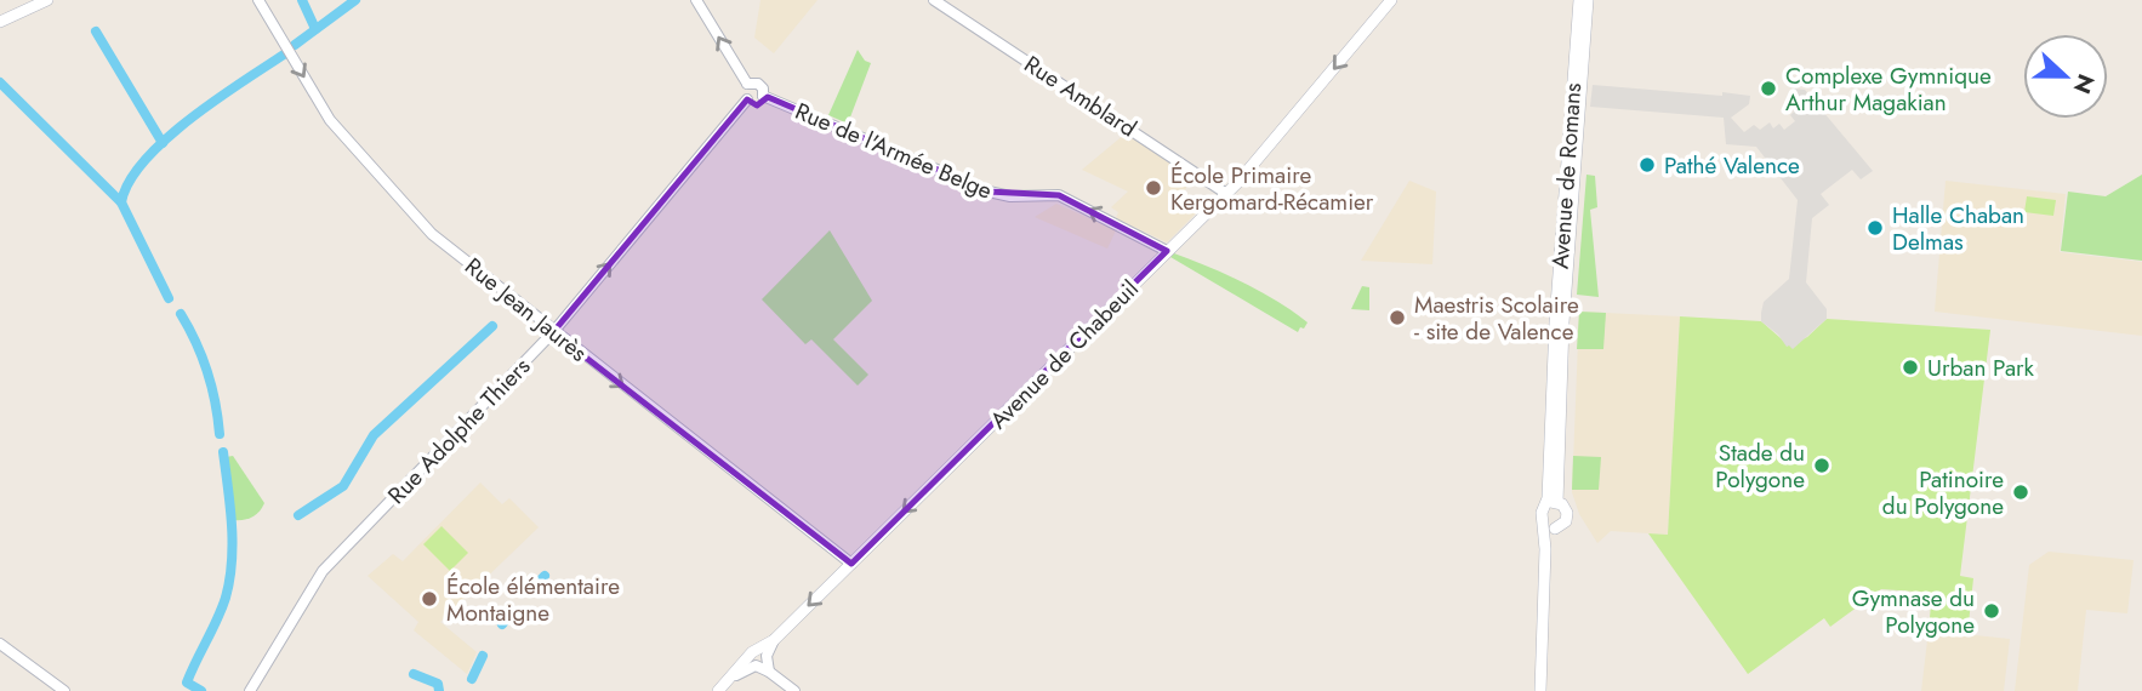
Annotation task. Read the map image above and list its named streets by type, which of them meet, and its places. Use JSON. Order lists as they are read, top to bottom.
{
  "streets": {
    "main road": ["Avenue de Romans", "Avenue de Chabeuil"],
    "street": [
      "Rue Amblard",
      "Rue de l'Armée Belge",
      "Rue Jean Jaurès",
      "Rue Adolphe Thiers"
    ]
  },
  "crossings": [
    ["Rue Amblard", "Avenue de Chabeuil"],
    ["Rue de l'Armée Belge", "Avenue de Chabeuil"],
    ["Rue de l'Armée Belge", "Rue Adolphe Thiers"],
    ["Rue Jean Jaurès", "Avenue de Chabeuil"],
    ["Rue Jean Jaurès", "Rue Adolphe Thiers"]
  ],
  "one_way": [
    "Rue de l'Armée Belge",
    "Rue Jean Jaurès",
    "Avenue de Chabeuil",
    "Rue Adolphe Thiers"
  ],
  "places": [
    "Complexe Gymnique Arthur Magakian",
    "Pathé Valence",
    "École Primaire Kergomard-Récamier",
    "Halle Chaban Delmas",
    "Maestris Scolaire - site de Valence",
    "Urban Park",
    "Stade du Polygone",
    "Patinoire du Polygone",
    "École élémentaire Montaigne",
    "Gymnase du Polygone"
  ],
  "north": "right"
}
